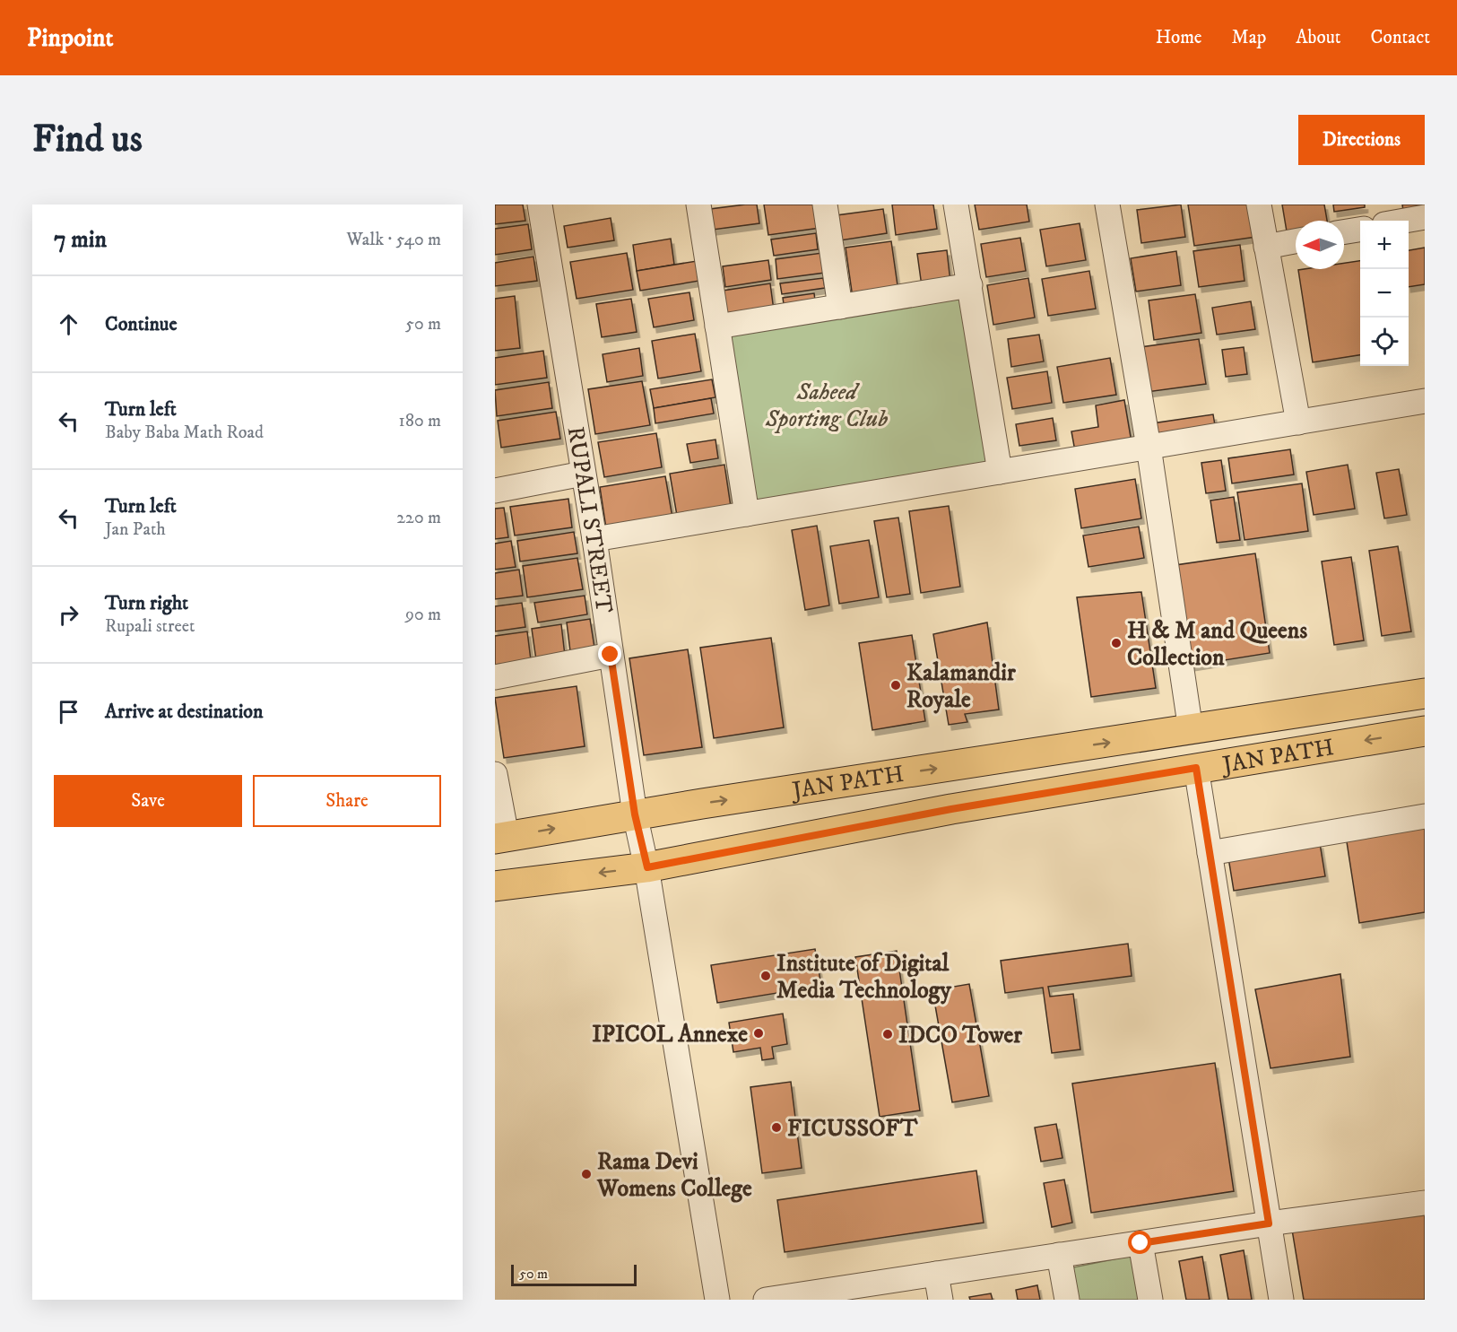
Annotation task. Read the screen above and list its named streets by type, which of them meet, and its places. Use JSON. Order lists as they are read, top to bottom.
{
  "streets": {
    "main road": ["JAN PATH"],
    "street": ["RUPALI STREET"]
  },
  "crossings": [
    ["RUPALI STREET", "JAN PATH"]
  ],
  "parks": ["Saheed Sporting Club"],
  "places": [
    "H & M and Queens Collection",
    "Kalamandir Royale",
    "Institute of Digital Media Technology",
    "IPICOL Annexe",
    "IDCO Tower",
    "FICUSSOFT",
    "Rama Devi Womens College"
  ],
  "scale_bar": "50 m",
  "north": "left",
  "page": {
    "header": "Pinpoint",
    "nav": [
      "Home",
      "Map",
      "About",
      "Contact"
    ],
    "buttons": [
      "Directions",
      ["Save", "Share"]
    ],
    "title": "Find us",
    "heading": ["7 min", "Walk · 540 m"],
    "map_buttons": ["+", "−"],
    "list": [
      ["Continue", "50 m"],
      ["Turn left", "Baby Baba Math Road", "180 m"],
      ["Turn left", "Jan Path", "220 m"],
      ["Turn right", "Rupali street", "90 m"],
      "Arrive at destination"
    ],
    "scale": "50 m"
  }
}
